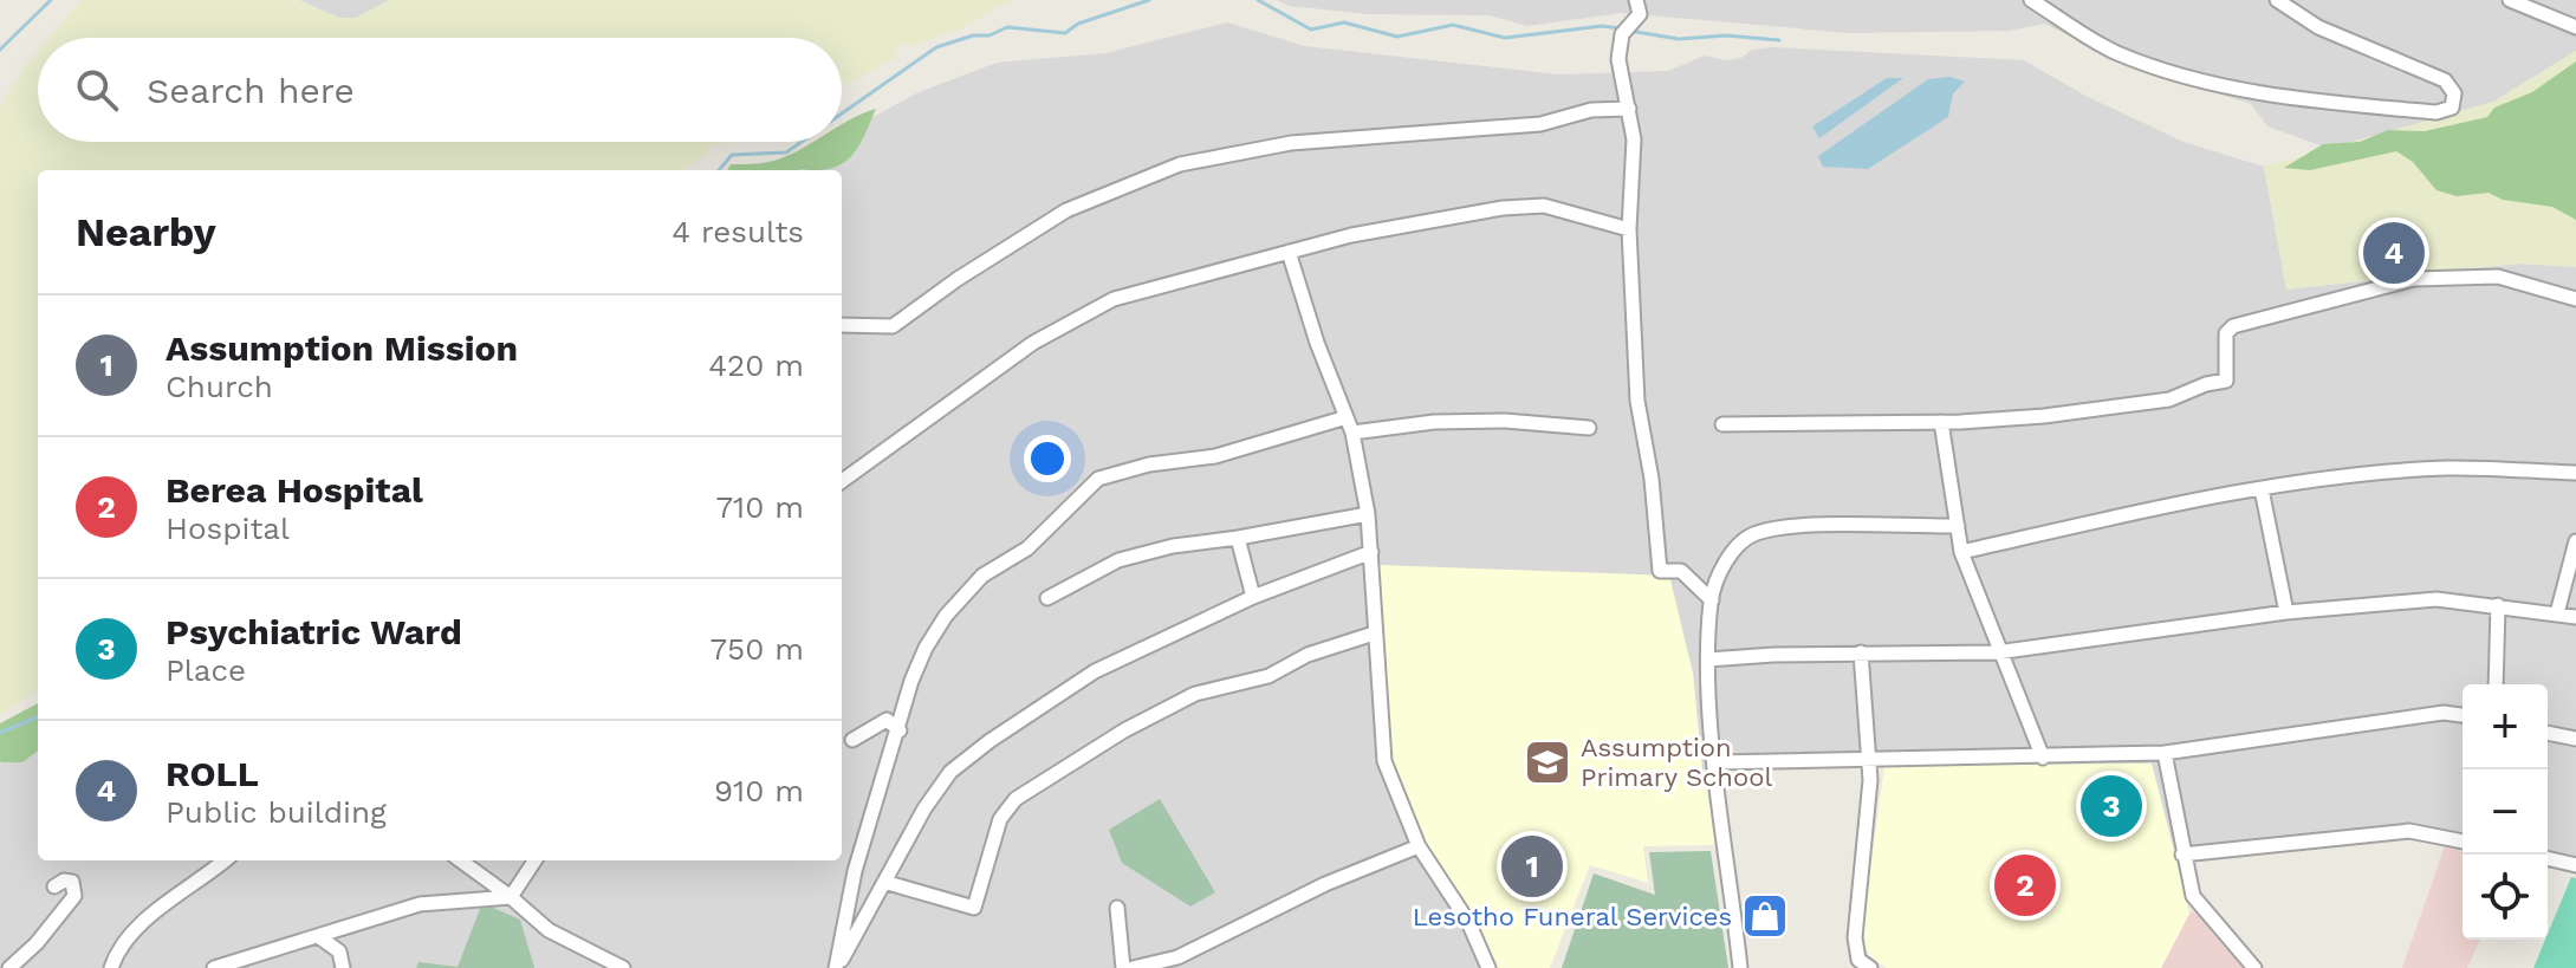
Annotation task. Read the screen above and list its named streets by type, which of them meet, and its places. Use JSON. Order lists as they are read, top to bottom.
{
  "places": {
    "school or university": ["Assumption Primary School"],
    "shop": ["Lesotho Funeral Services"]
  },
  "page": {
    "search": "Search here",
    "heading": ["Nearby", "4 results"],
    "pins": [
      "4",
      "3",
      "1",
      "2"
    ],
    "list": [
      {
        "mark": "1",
        "name": "Assumption Mission",
        "note": "Church",
        "value": "420 m"
      },
      {
        "mark": "2",
        "name": "Berea Hospital",
        "note": "Hospital",
        "value": "710 m"
      },
      {
        "mark": "3",
        "name": "Psychiatric Ward",
        "note": "Place",
        "value": "750 m"
      },
      {
        "mark": "4",
        "name": "ROLL",
        "note": "Public building",
        "value": "910 m"
      }
    ],
    "map_buttons": ["+", "−"]
  }
}
